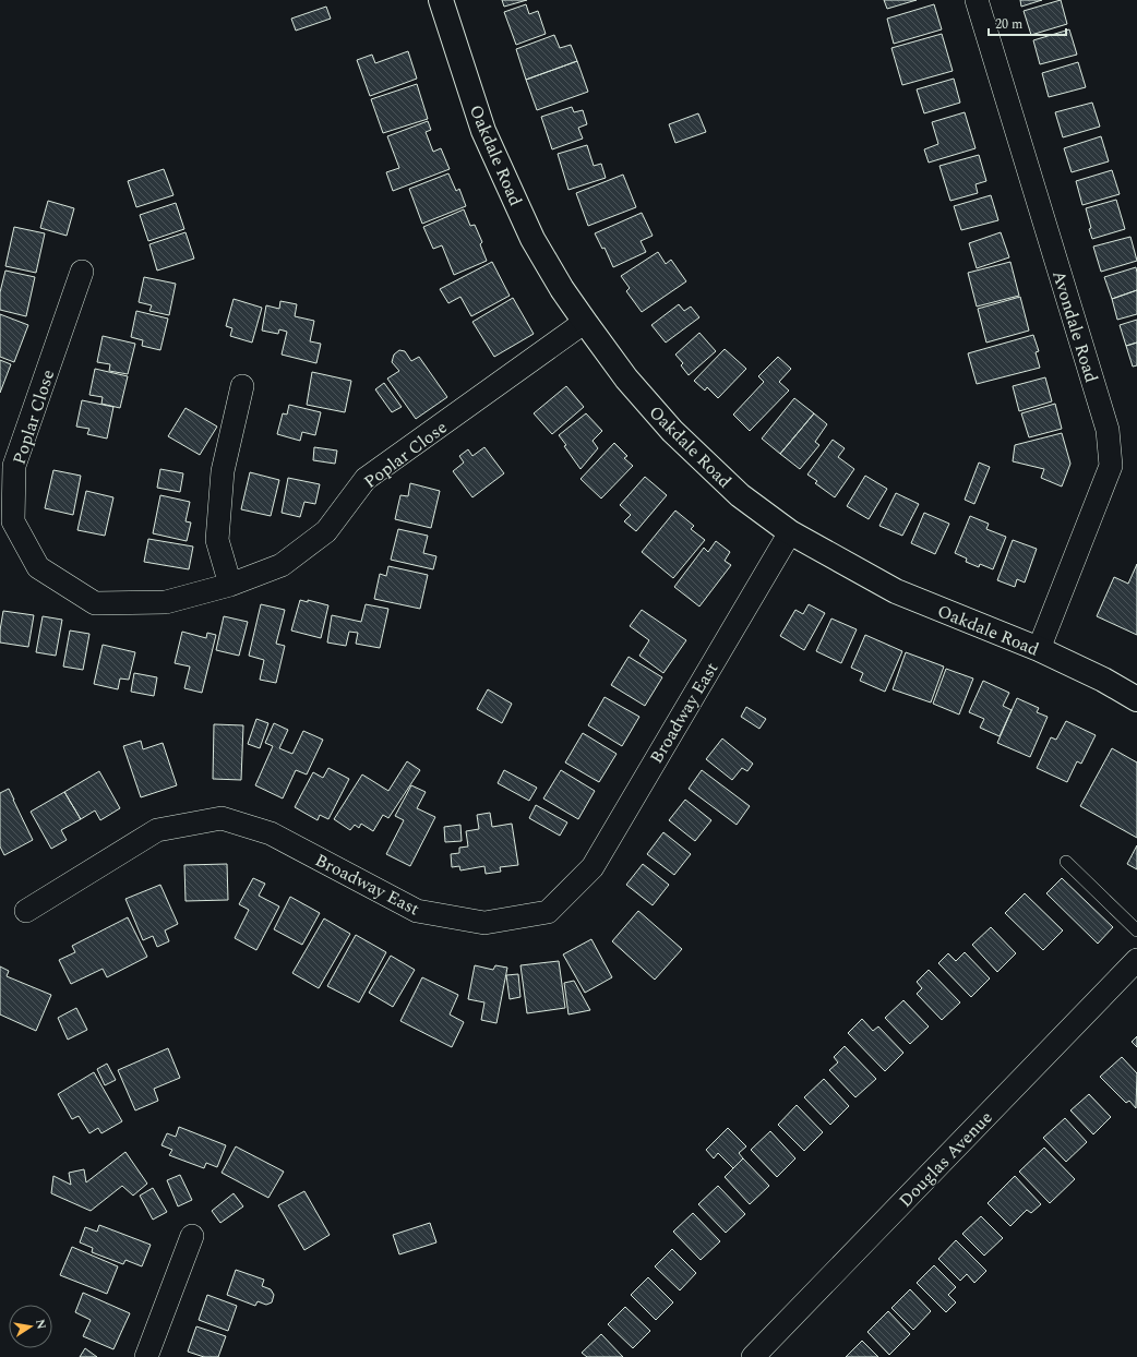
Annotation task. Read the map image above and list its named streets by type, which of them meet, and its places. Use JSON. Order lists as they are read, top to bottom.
{
  "streets": {
    "street": [
      "Oakdale Road",
      "Avondale Road",
      "Poplar Close",
      "Broadway East",
      "Douglas Avenue"
    ]
  },
  "crossings": [
    ["Oakdale Road", "Avondale Road"],
    ["Oakdale Road", "Poplar Close"],
    ["Oakdale Road", "Broadway East"]
  ],
  "scale_bar": "20 m",
  "north": "right"
}
